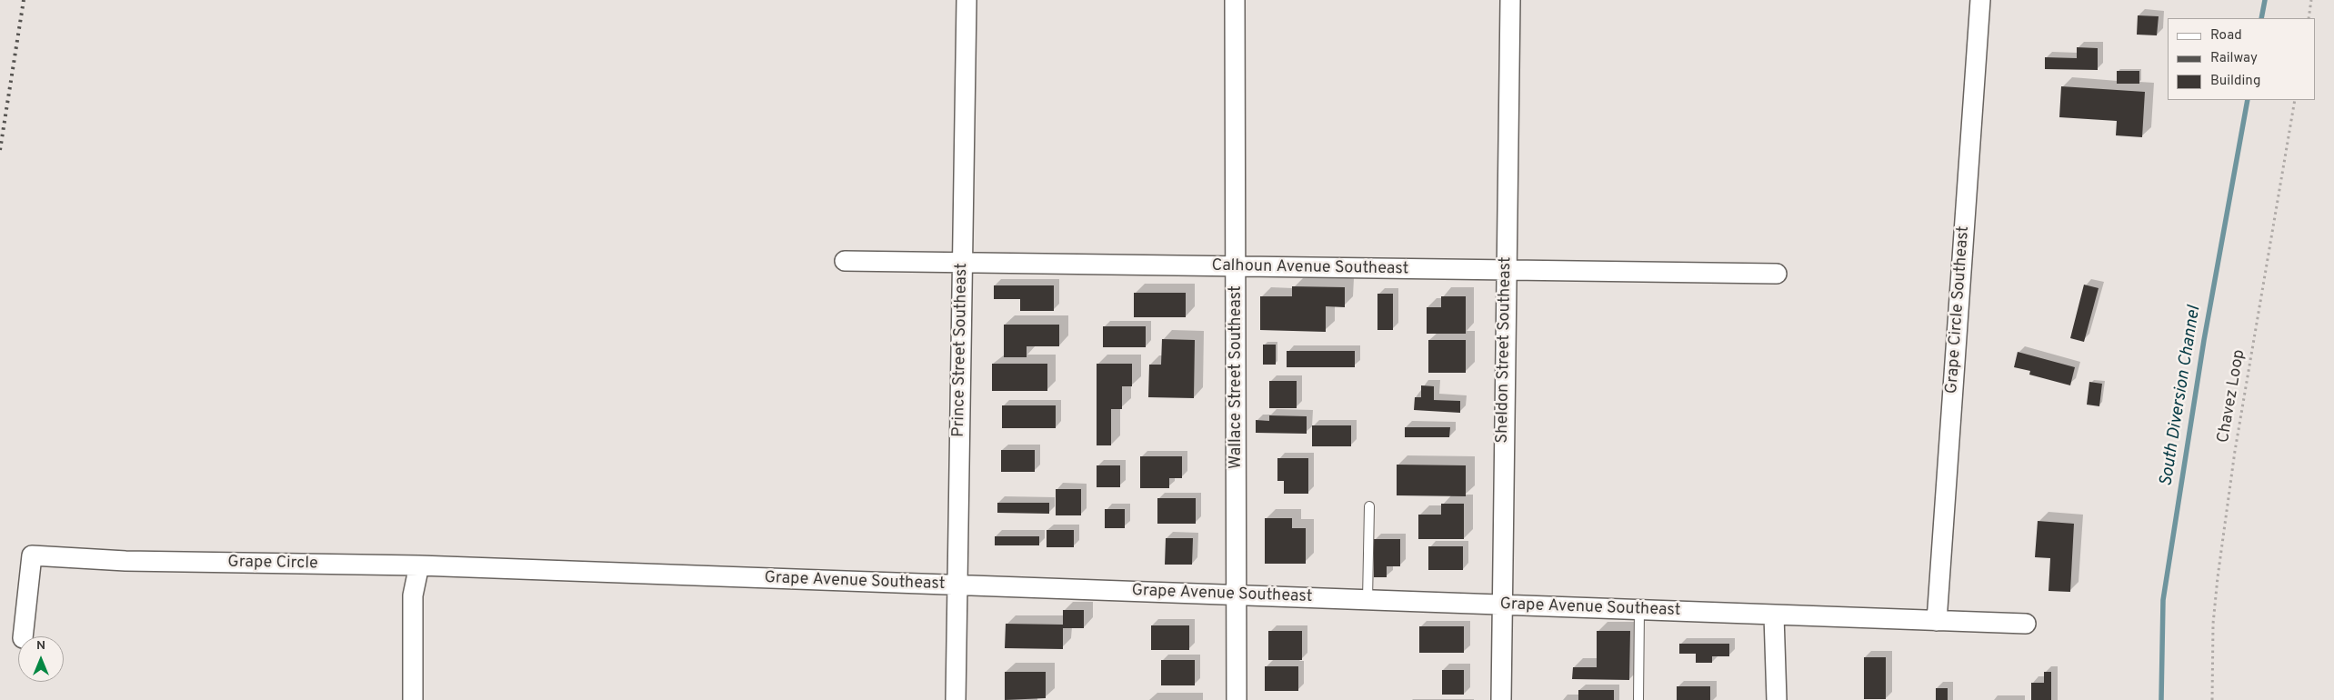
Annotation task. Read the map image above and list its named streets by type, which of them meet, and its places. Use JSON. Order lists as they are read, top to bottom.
{
  "streets": {
    "street": [
      "Calhoun Avenue Southeast",
      "Grape Circle Southeast",
      "Prince Street Southeast",
      "Sheldon Street Southeast",
      "Wallace Street Southeast",
      "Grape Circle",
      "Grape Avenue Southeast"
    ],
    "path": ["Chavez Loop"]
  },
  "crossings": [
    ["Calhoun Avenue Southeast", "Prince Street Southeast"],
    ["Calhoun Avenue Southeast", "Sheldon Street Southeast"],
    ["Calhoun Avenue Southeast", "Wallace Street Southeast"],
    ["Grape Circle Southeast", "Grape Avenue Southeast"],
    ["Prince Street Southeast", "Grape Avenue Southeast"],
    ["Sheldon Street Southeast", "Grape Avenue Southeast"],
    ["Wallace Street Southeast", "Grape Avenue Southeast"],
    ["Grape Circle", "Grape Avenue Southeast"]
  ],
  "water": ["South Diversion Channel"],
  "legend": ["Road", "Railway", "Building"],
  "north": "top"
}
